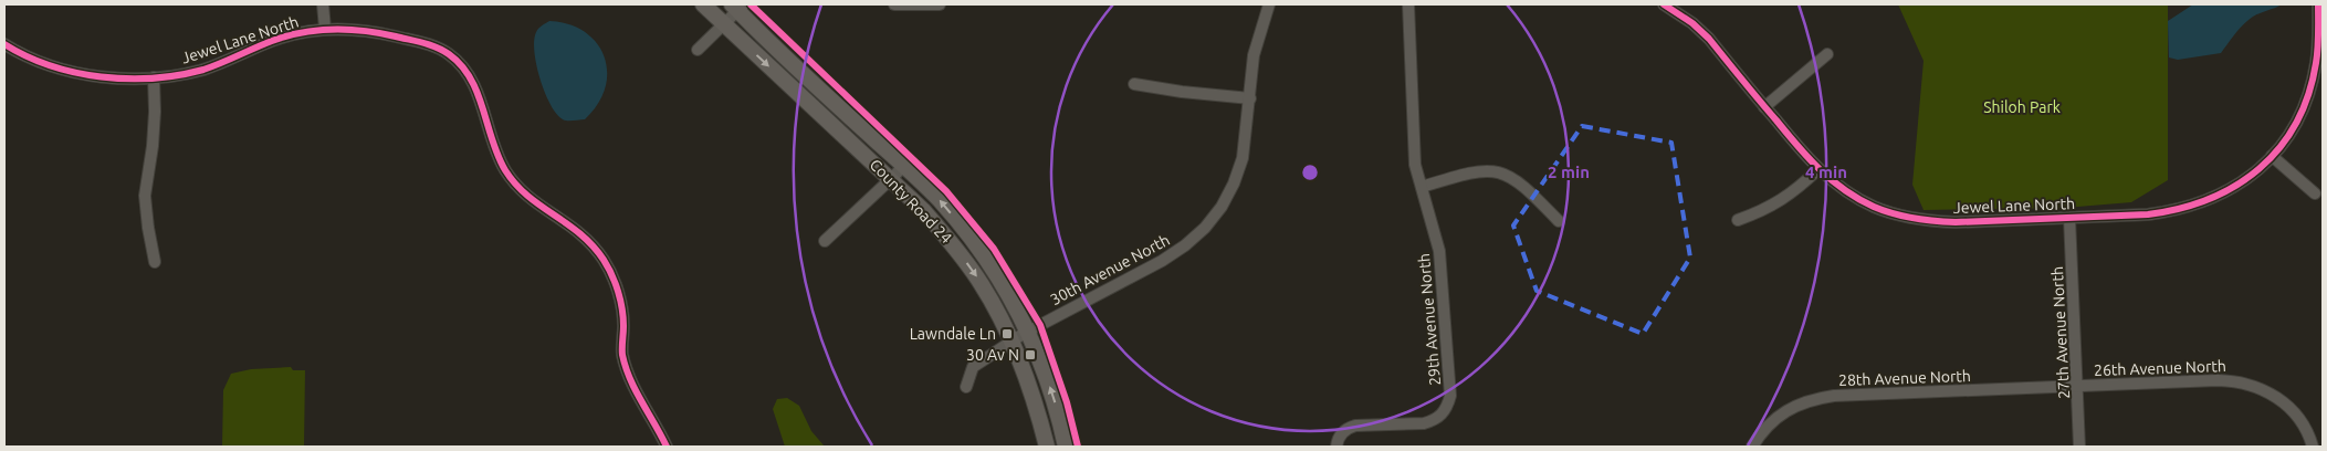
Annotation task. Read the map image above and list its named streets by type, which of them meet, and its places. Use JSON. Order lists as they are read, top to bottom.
{
  "streets": {
    "street": [
      "Jewel Lane North",
      "County Road 24",
      "30th Avenue North",
      "29th Avenue North",
      "27th Avenue North",
      "26th Avenue North",
      "28th Avenue North"
    ]
  },
  "crossings": [
    ["Jewel Lane North", "27th Avenue North"],
    ["County Road 24", "30th Avenue North"],
    ["27th Avenue North", "26th Avenue North"],
    ["27th Avenue North", "28th Avenue North"],
    ["26th Avenue North", "28th Avenue North"]
  ],
  "parks": ["Shiloh Park"],
  "places": {
    "transit": ["Lawndale Ln", "30 Av N"]
  },
  "rings": ["2 min", "4 min"]
}
